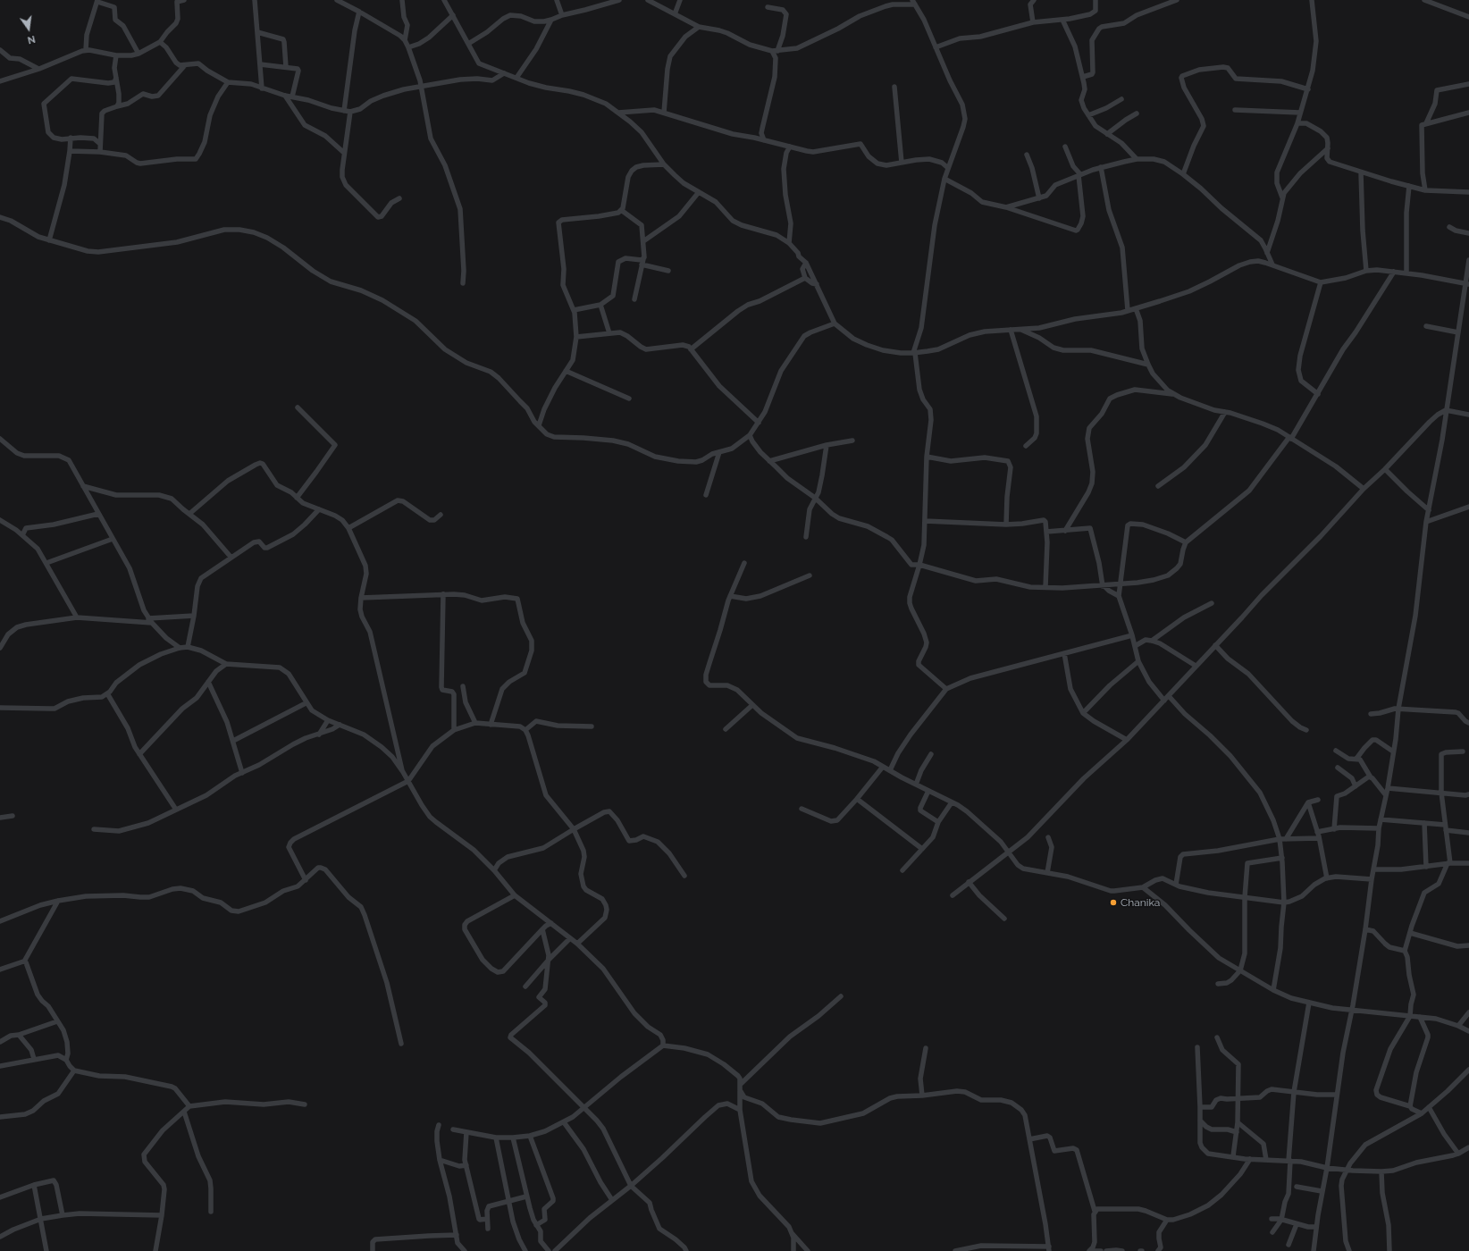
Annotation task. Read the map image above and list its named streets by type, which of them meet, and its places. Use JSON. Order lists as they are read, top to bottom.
{
  "places": ["Chanika"],
  "north": "bottom"
}
